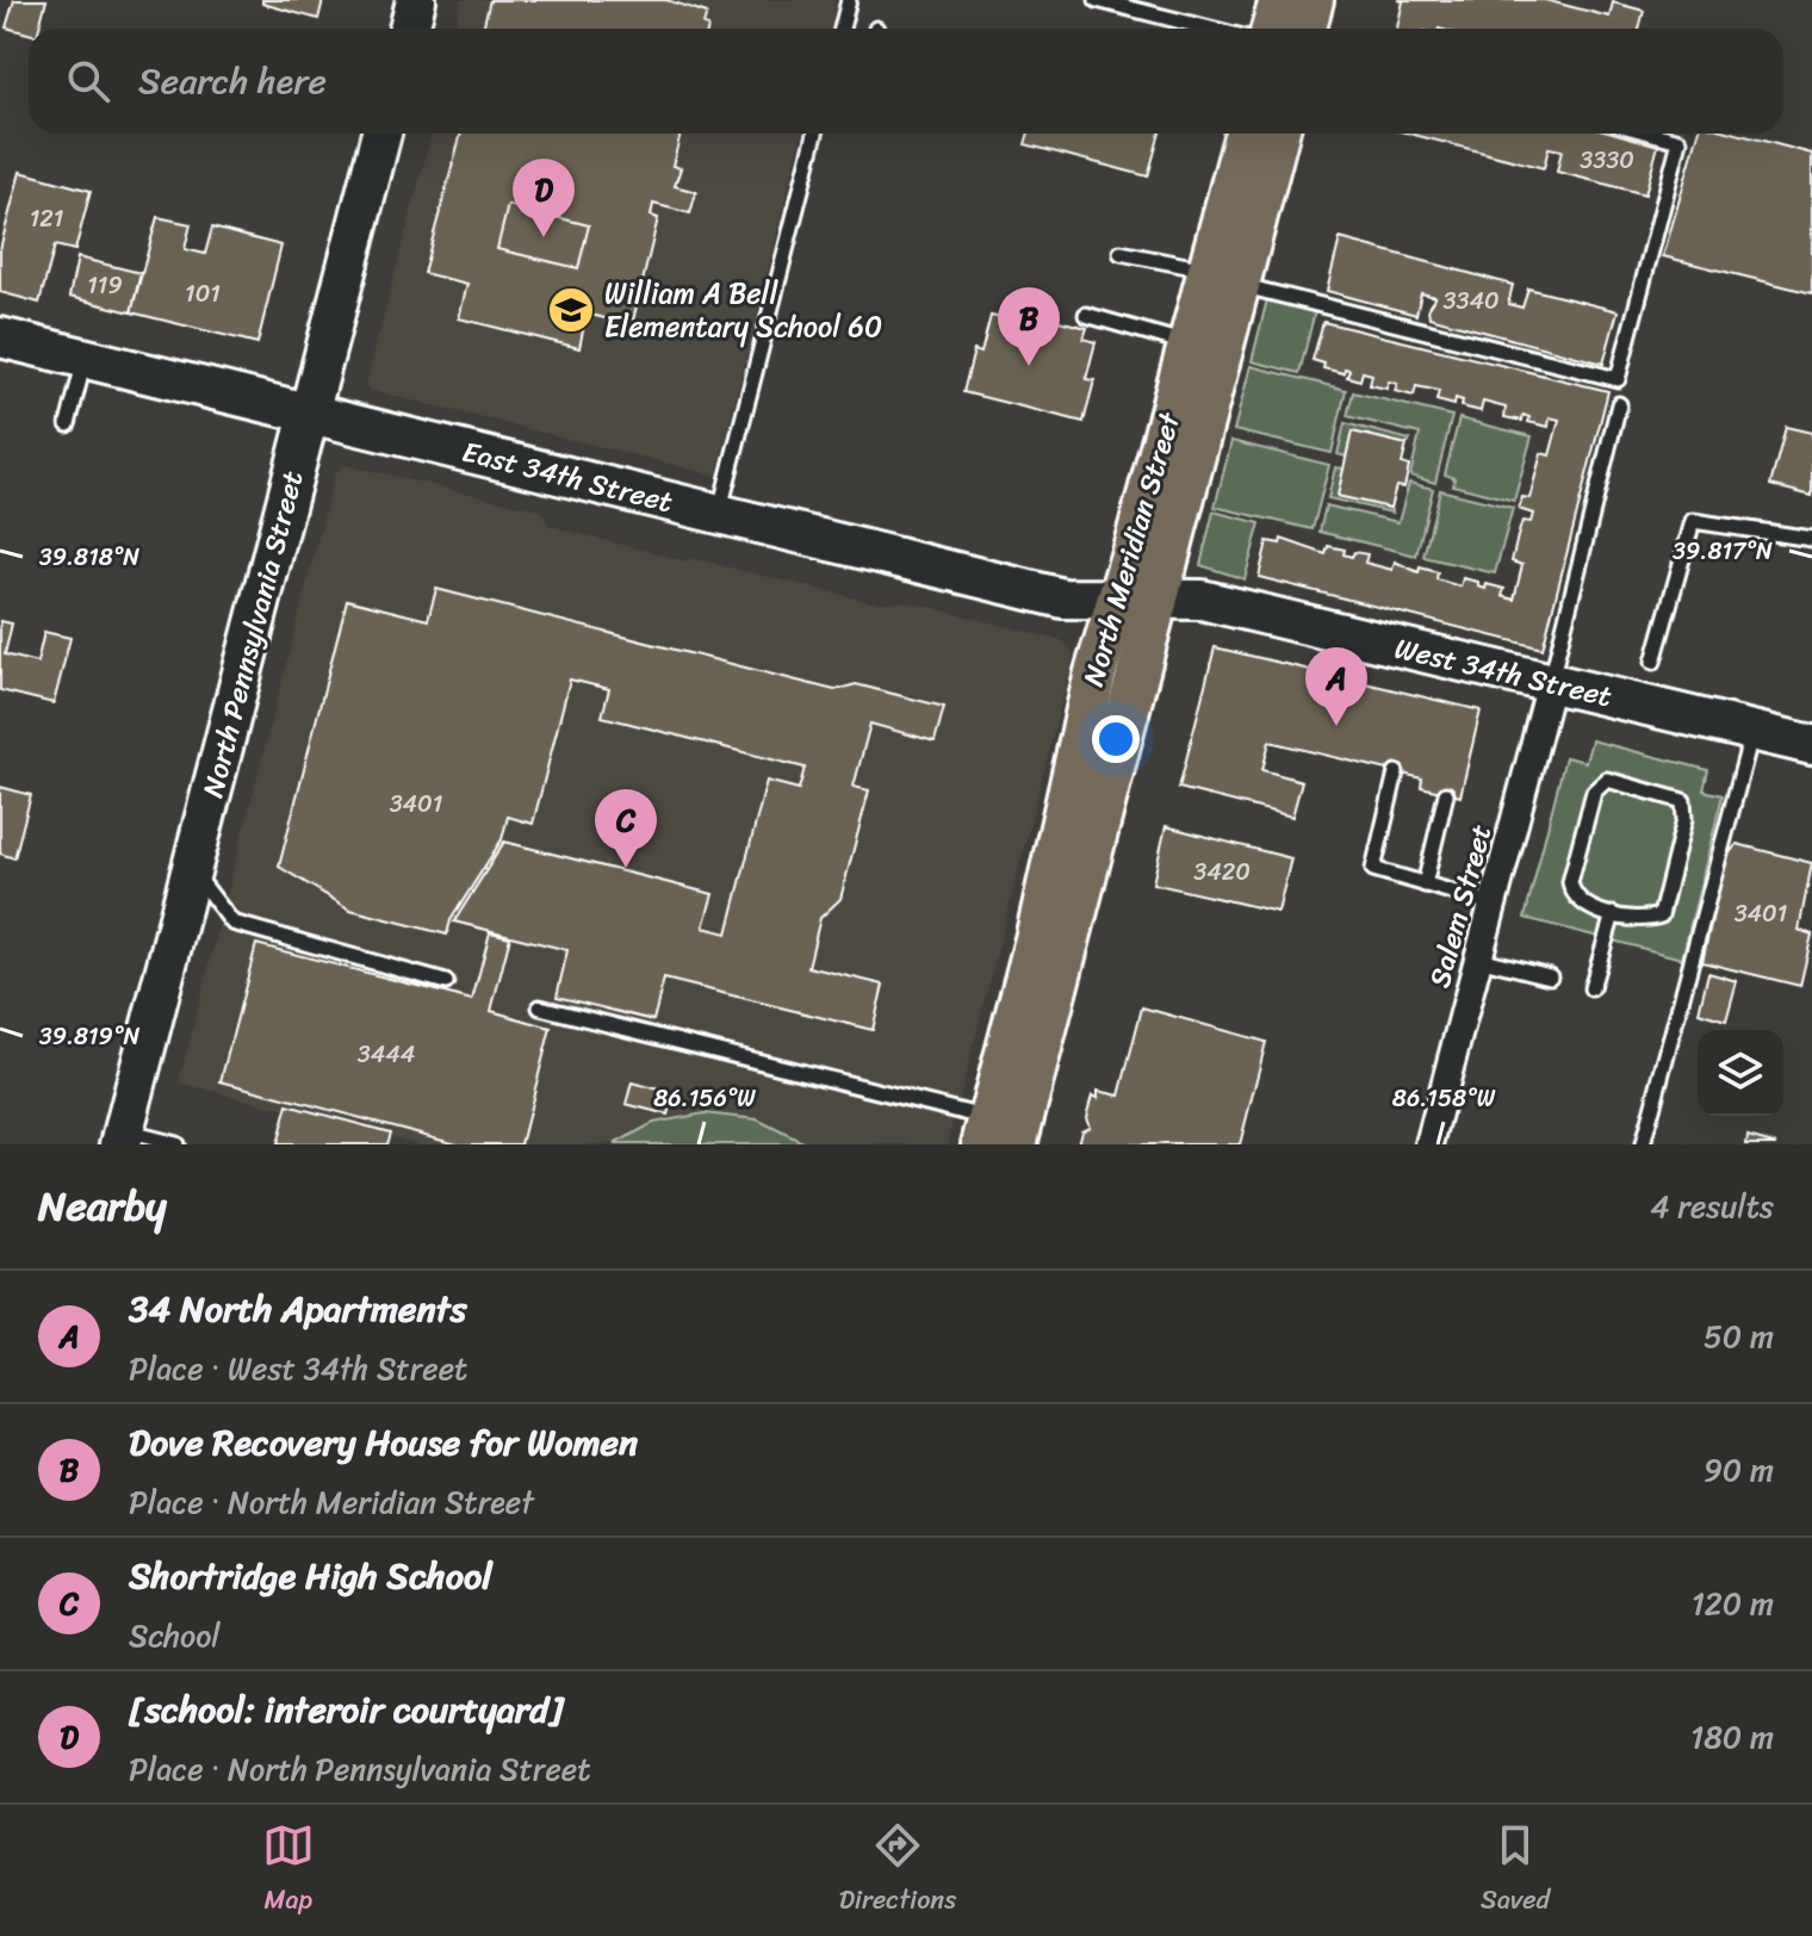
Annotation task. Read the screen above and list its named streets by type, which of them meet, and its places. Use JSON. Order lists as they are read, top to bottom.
{
  "streets": {
    "main road": ["North Meridian Street"],
    "street": [
      "East 34th Street",
      "North Pennsylvania Street",
      "West 34th Street",
      "Salem Street"
    ]
  },
  "crossings": [
    ["East 34th Street", "North Meridian Street"],
    ["East 34th Street", "North Pennsylvania Street"],
    ["East 34th Street", "West 34th Street"],
    ["North Meridian Street", "West 34th Street"],
    ["West 34th Street", "Salem Street"]
  ],
  "places": {
    "school or university": ["William A Bell Elementary School 60"]
  },
  "house_numbers": [
    "3330",
    "121",
    "119",
    "101",
    "3340",
    "3401",
    "3420",
    "3401",
    "3444"
  ],
  "page": {
    "search": "Search here",
    "pins": [
      "D",
      "B",
      "A",
      "C"
    ],
    "heading": ["Nearby", "4 results"],
    "list": [
      {
        "mark": "A",
        "name": "34 North Apartments",
        "note": "Place · West 34th Street",
        "value": "50 m"
      },
      {
        "mark": "B",
        "name": "Dove Recovery House for Women",
        "note": "Place · North Meridian Street",
        "value": "90 m"
      },
      {
        "mark": "C",
        "name": "Shortridge High School",
        "note": "School",
        "value": "120 m"
      },
      {
        "mark": "D",
        "name": "[school: interoir courtyard]",
        "note": "Place · North Pennsylvania Street",
        "value": "180 m"
      }
    ],
    "nav": ["Map", "Directions", "Saved"]
  },
  "coordinates": [
    "39.817°N",
    "39.818°N",
    "39.819°N",
    "86.156°W",
    "86.158°W"
  ]
}
